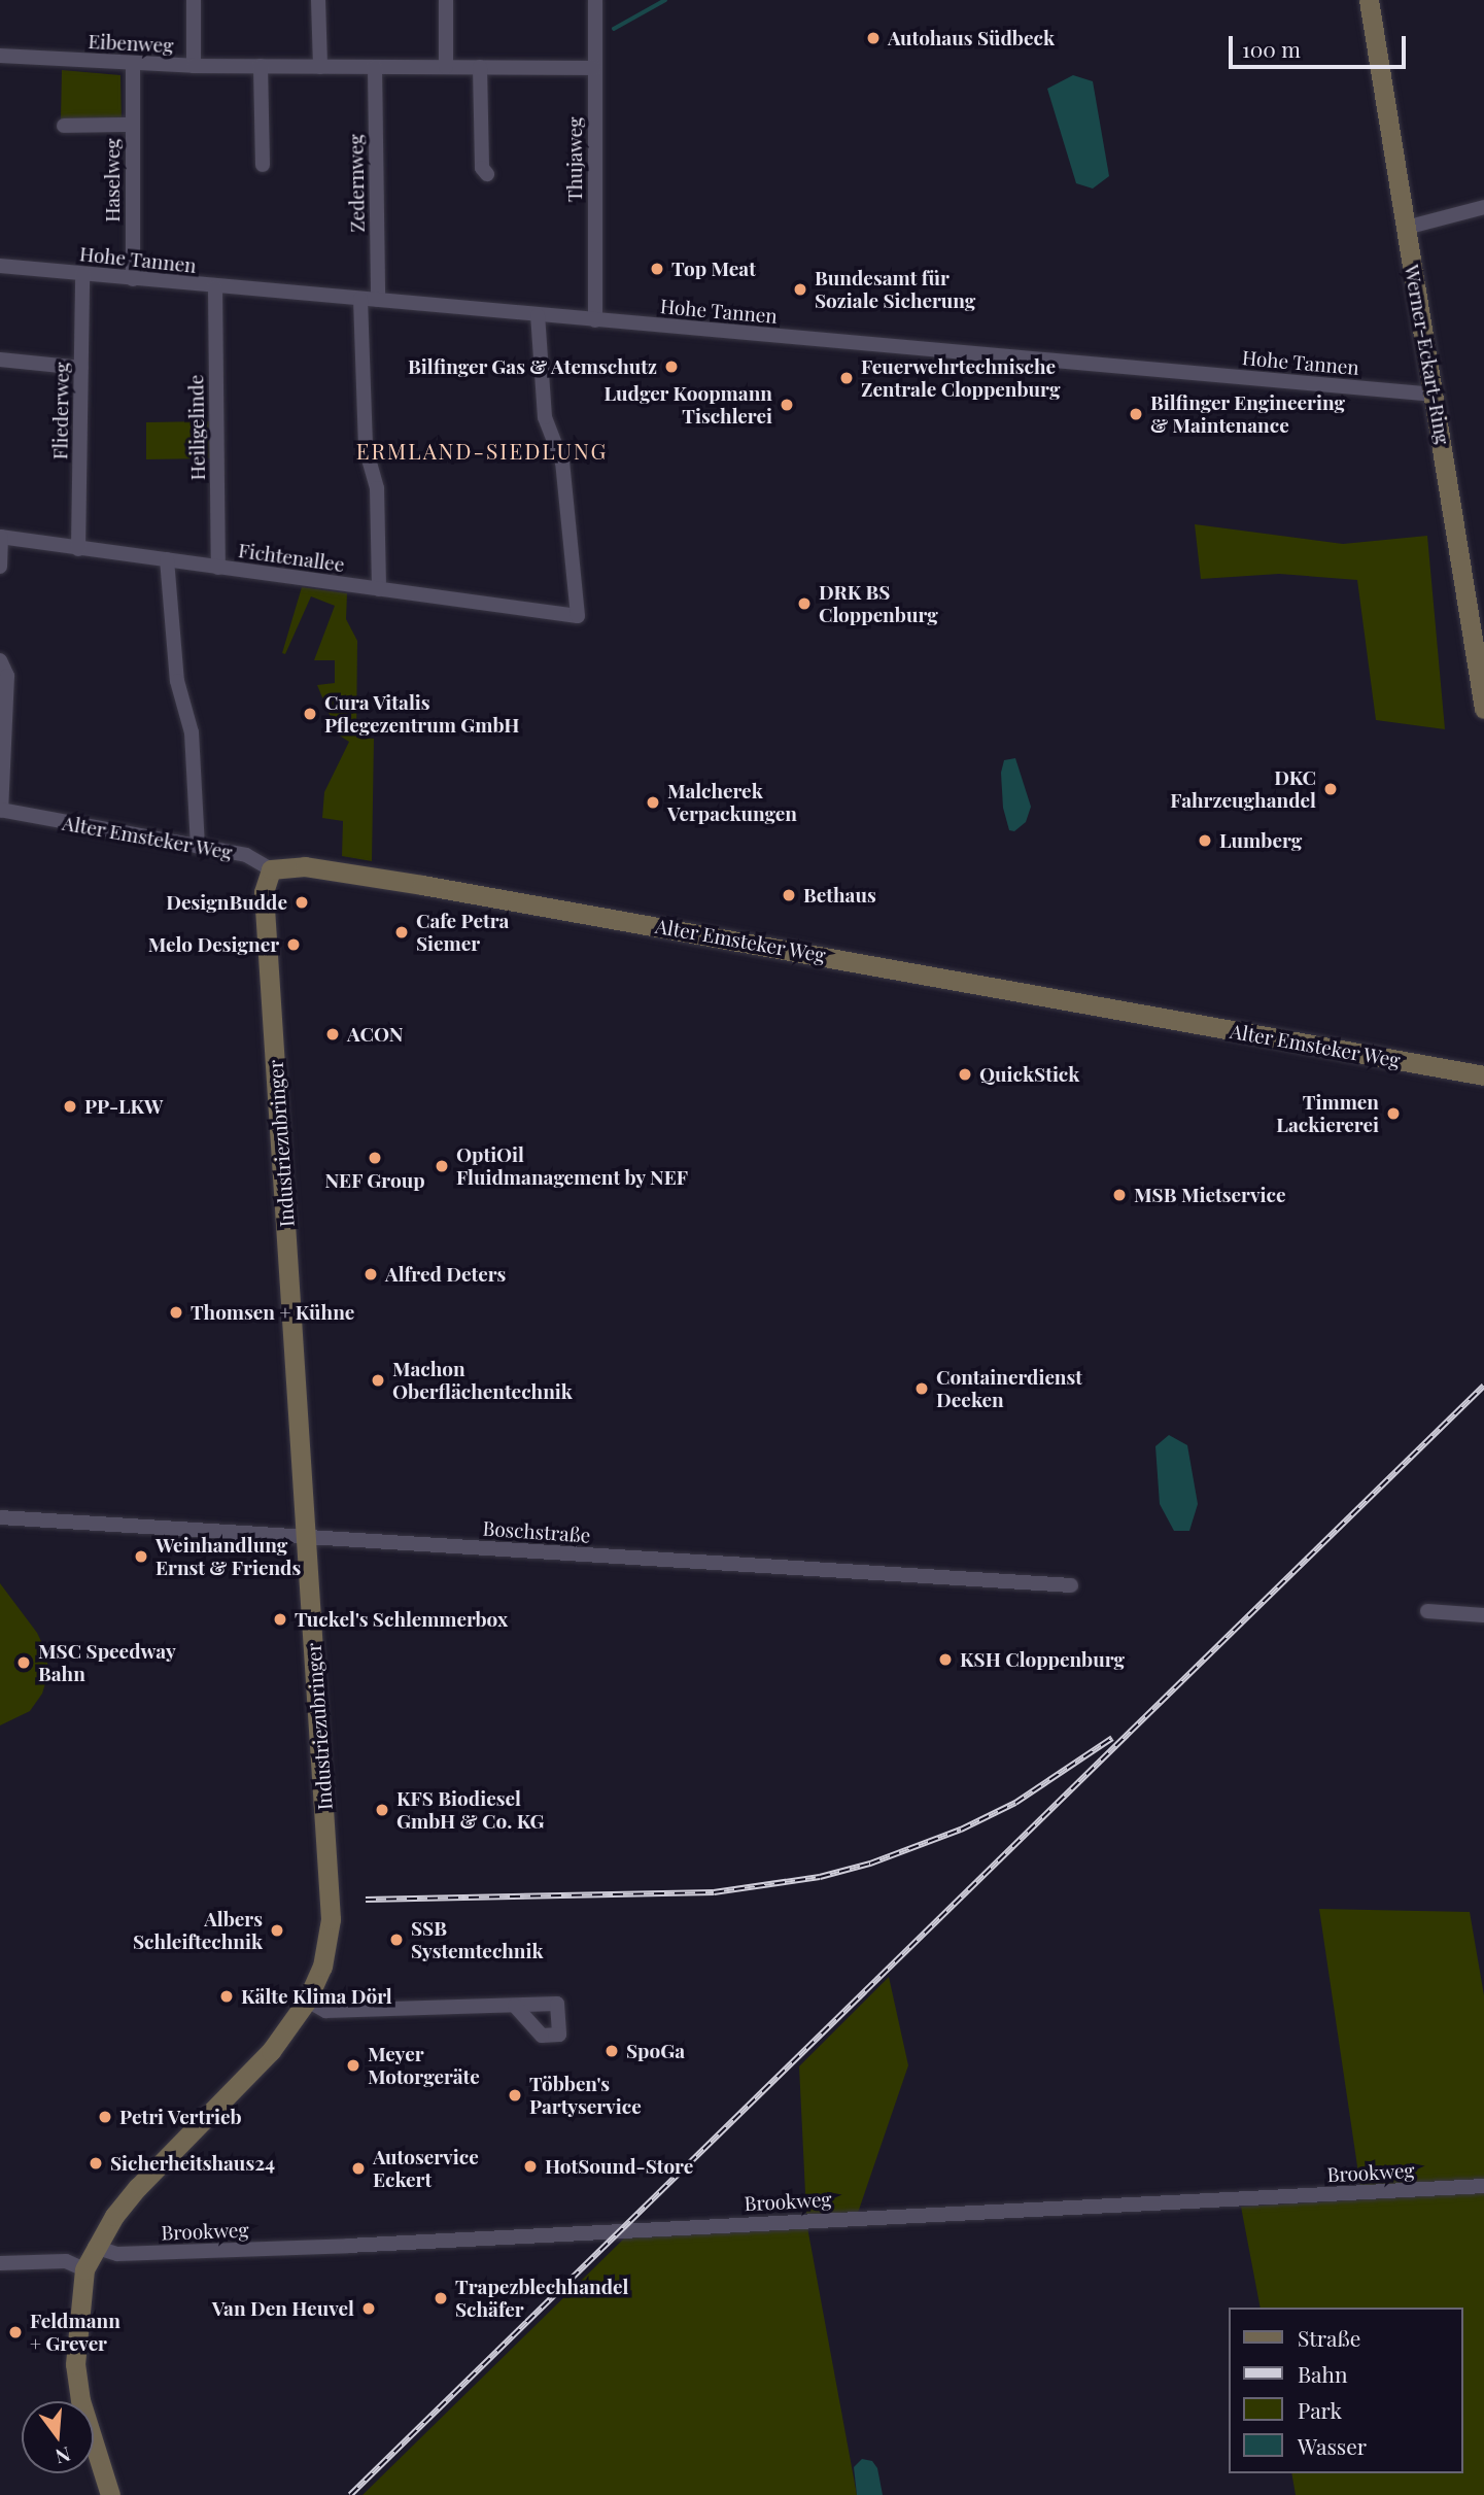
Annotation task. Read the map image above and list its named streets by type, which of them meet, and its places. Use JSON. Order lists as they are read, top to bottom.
{
  "streets": {
    "street": [
      "Eibenweg",
      "Thujaweg",
      "Haselweg",
      "Zedernweg",
      "Hohe Tannen",
      "Werner-Eckart-Ring",
      "Fliederweg",
      "Heiligelinde",
      "Fichtenallee",
      "Alter Emsteker Weg",
      "Industriezubringer",
      "Boschstraße",
      "Brookweg"
    ]
  },
  "crossings": [
    ["Eibenweg", "Thujaweg"],
    ["Eibenweg", "Haselweg"],
    ["Eibenweg", "Zedernweg"],
    ["Thujaweg", "Hohe Tannen"],
    ["Haselweg", "Hohe Tannen"],
    ["Zedernweg", "Hohe Tannen"],
    ["Hohe Tannen", "Werner-Eckart-Ring"],
    ["Hohe Tannen", "Fliederweg"],
    ["Hohe Tannen", "Heiligelinde"],
    ["Hohe Tannen", "Fichtenallee"],
    ["Fliederweg", "Fichtenallee"],
    ["Heiligelinde", "Fichtenallee"],
    ["Alter Emsteker Weg", "Industriezubringer"],
    ["Industriezubringer", "Boschstraße"],
    ["Industriezubringer", "Brookweg"]
  ],
  "districts": ["ERMLAND-SIEDLUNG"],
  "places": [
    "Autohaus Südbeck",
    "Top Meat",
    "Bundesamt für Soziale Sicherung",
    "Bilfinger Gas & Atemschutz",
    "Feuerwehrtechnische Zentrale Cloppenburg",
    "Ludger Koopmann Tischlerei",
    "Bilfinger Engineering & Maintenance",
    "DRK BS Cloppenburg",
    "Cura Vitalis Pflegezentrum GmbH",
    "DKC Fahrzeughandel",
    "Malcherek Verpackungen",
    "Lumberg",
    "Bethaus",
    "DesignBudde",
    "Cafe Petra Siemer",
    "Melo Designer",
    "ACON",
    "QuickStick",
    "PP-LKW",
    "Timmen Lackiererei",
    "NEF Group",
    "OptiOil Fluidmanagement by NEF",
    "MSB Mietservice",
    "Alfred Deters",
    "Thomsen + Kühne",
    "Machon Oberflächentechnik",
    "Containerdienst Deeken",
    "Weinhandlung Ernst & Friends",
    "Tuckel's Schlemmerbox",
    "KSH Cloppenburg",
    "MSC Speedway Bahn",
    "KFS Biodiesel GmbH & Co. KG",
    "Albers Schleiftechnik",
    "SSB Systemtechnik",
    "Kälte Klima Dörl",
    "SpoGa",
    "Meyer Motorgeräte",
    "Többen's Partyservice",
    "Petri Vertrieb",
    "Sicherheitshaus24",
    "HotSound-Store",
    "Autoservice Eckert",
    "Trapezblechhandel Schäfer",
    "Van Den Heuvel",
    "Feldmann + Grever"
  ],
  "legend": [
    "Straße",
    "Bahn",
    "Park",
    "Wasser"
  ],
  "scale_bar": "100 m",
  "north": "bottom"
}
